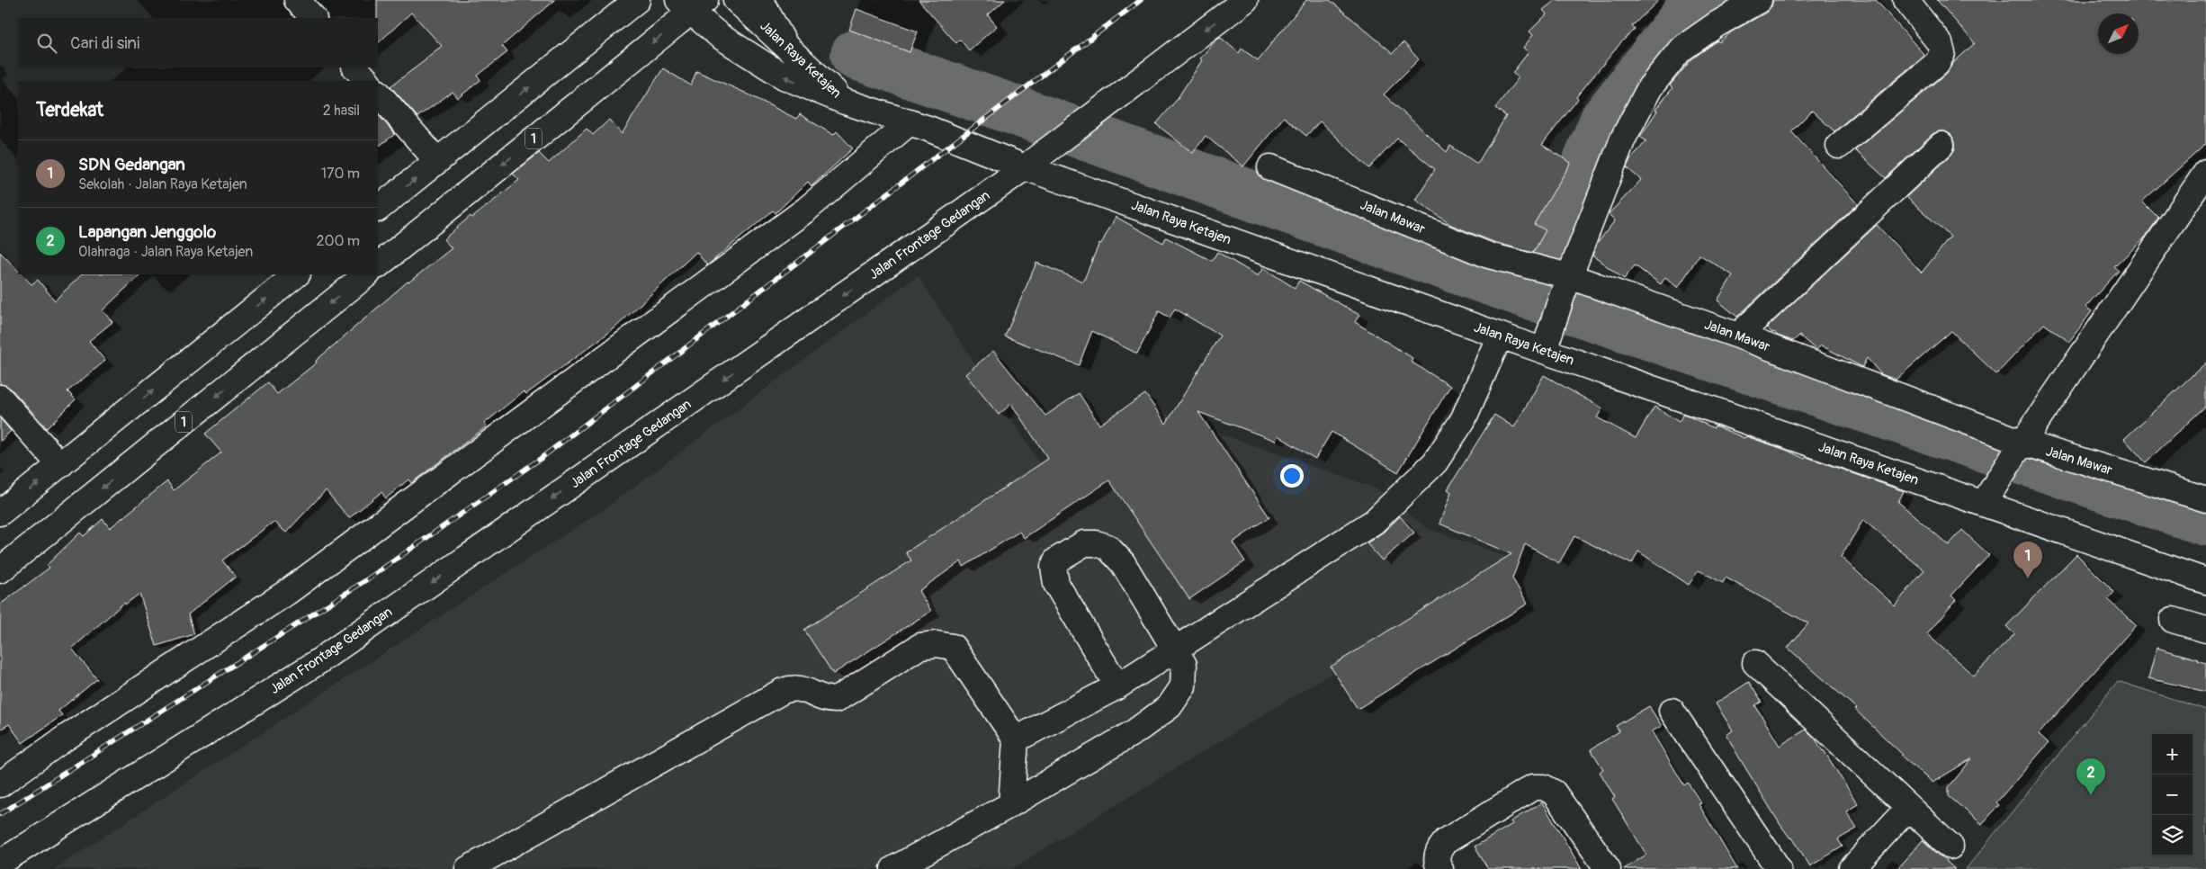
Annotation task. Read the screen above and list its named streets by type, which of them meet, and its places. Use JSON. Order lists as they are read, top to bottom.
{
  "streets": {
    "main road": [
      "Jalan Raya Ketajen",
      "1",
      "Jalan Mawar",
      "Jalan Frontage Gedangan"
    ]
  },
  "crossings": [
    ["Jalan Raya Ketajen", "1"],
    ["Jalan Raya Ketajen", "Jalan Frontage Gedangan"]
  ],
  "north": "top right",
  "page": {
    "search": "Cari di sini",
    "heading": ["Terdekat", "2 hasil"],
    "list": [
      {
        "mark": "1",
        "name": "SDN Gedangan",
        "note": "Sekolah · Jalan Raya Ketajen",
        "value": "170 m"
      },
      {
        "mark": "2",
        "name": "Lapangan Jenggolo",
        "note": "Olahraga · Jalan Raya Ketajen",
        "value": "200 m"
      }
    ],
    "pins": ["1", "2"],
    "map_buttons": ["+", "−"]
  }
}
